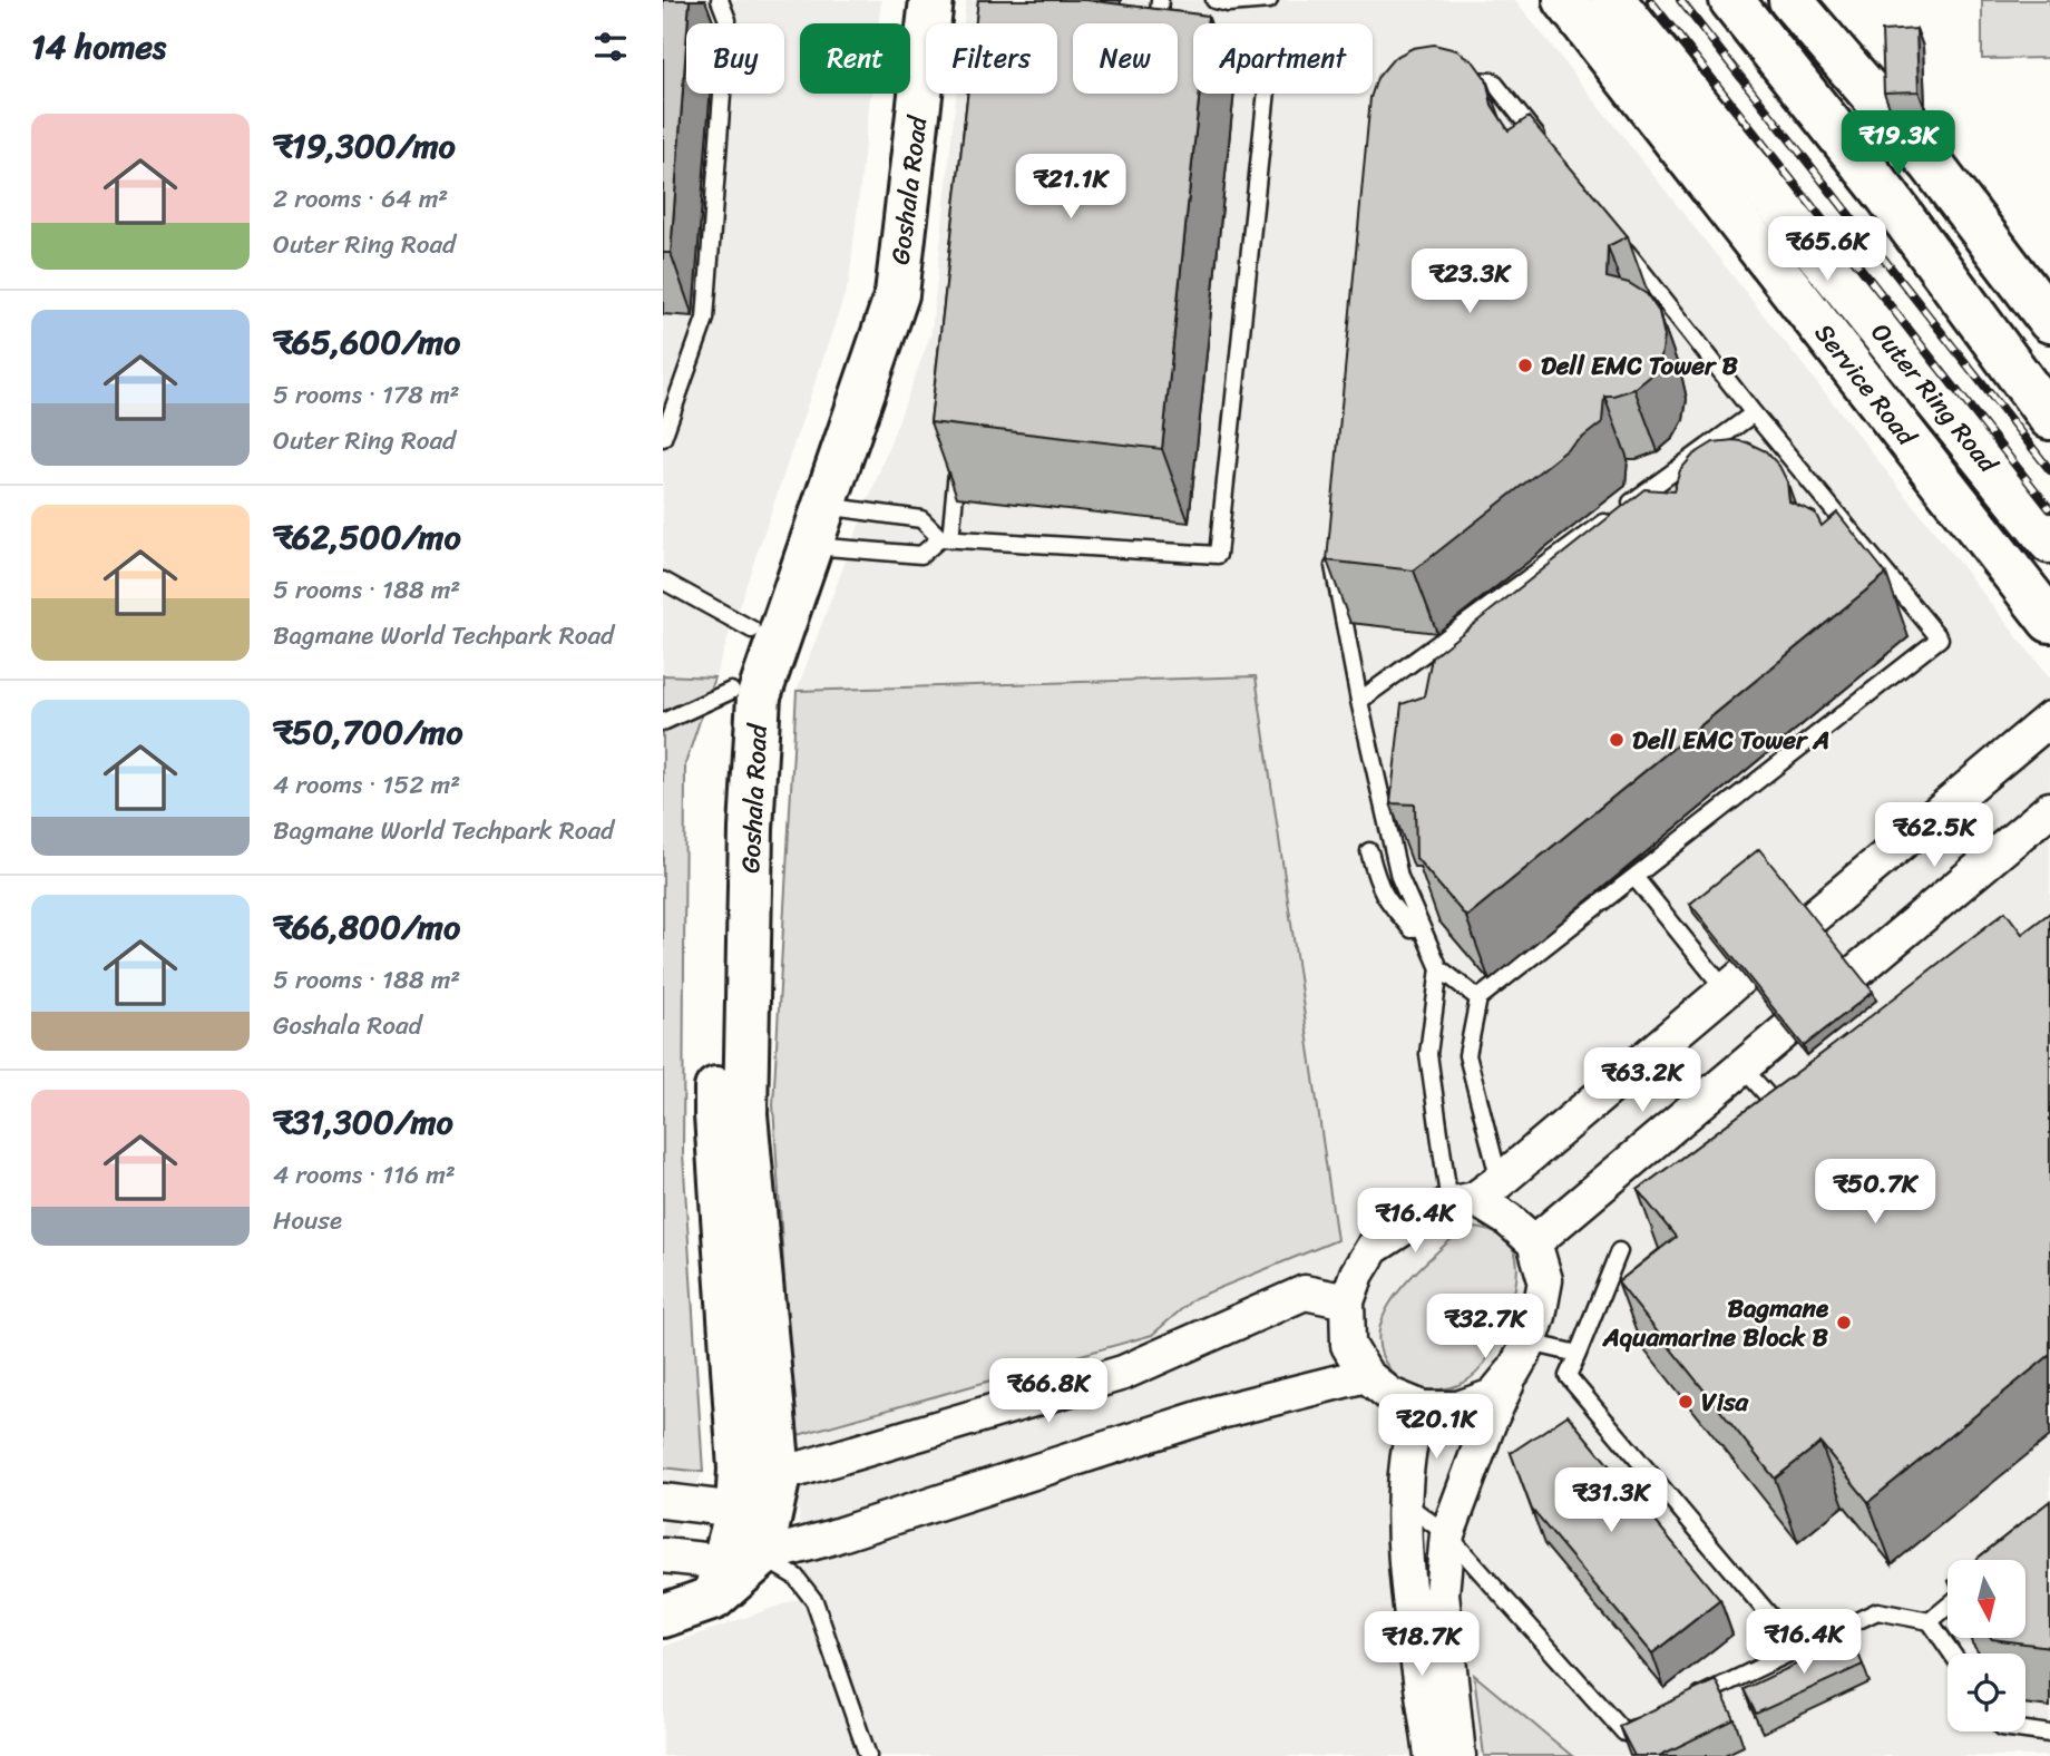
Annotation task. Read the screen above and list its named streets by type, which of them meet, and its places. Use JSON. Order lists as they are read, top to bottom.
{
  "streets": {
    "main road": ["Goshala Road", "Service Road", "Outer Ring Road"]
  },
  "places": [
    "Dell EMC Tower B",
    "Dell EMC Tower A",
    "Bagmane Aquamarine Block B",
    "Visa"
  ],
  "north": "bottom",
  "page": {
    "heading": "14 homes",
    "chip": [
      "Buy",
      "Rent",
      "Filters",
      "New",
      "Apartment"
    ],
    "list": [
      {
        "name": "₹19,300/mo",
        "note": "2 rooms · 64 m² · Outer Ring Road"
      },
      {
        "name": "₹65,600/mo",
        "note": "5 rooms · 178 m² · Outer Ring Road"
      },
      {
        "name": "₹62,500/mo",
        "note": "5 rooms · 188 m² · Bagmane World Techpark Road"
      },
      {
        "name": "₹50,700/mo",
        "note": "4 rooms · 152 m² · Bagmane World Techpark Road"
      },
      {
        "name": "₹66,800/mo",
        "note": "5 rooms · 188 m² · Goshala Road"
      },
      {
        "name": "₹31,300/mo",
        "note": "4 rooms · 116 m² · House"
      }
    ],
    "price": [
      "₹19.3K",
      "₹21.1K",
      "₹65.6K",
      "₹23.3K",
      "₹62.5K",
      "₹63.2K",
      "₹50.7K",
      "₹16.4K",
      "₹32.7K",
      "₹66.8K",
      "₹20.1K",
      "₹31.3K",
      "₹16.4K",
      "₹18.7K"
    ]
  }
}
